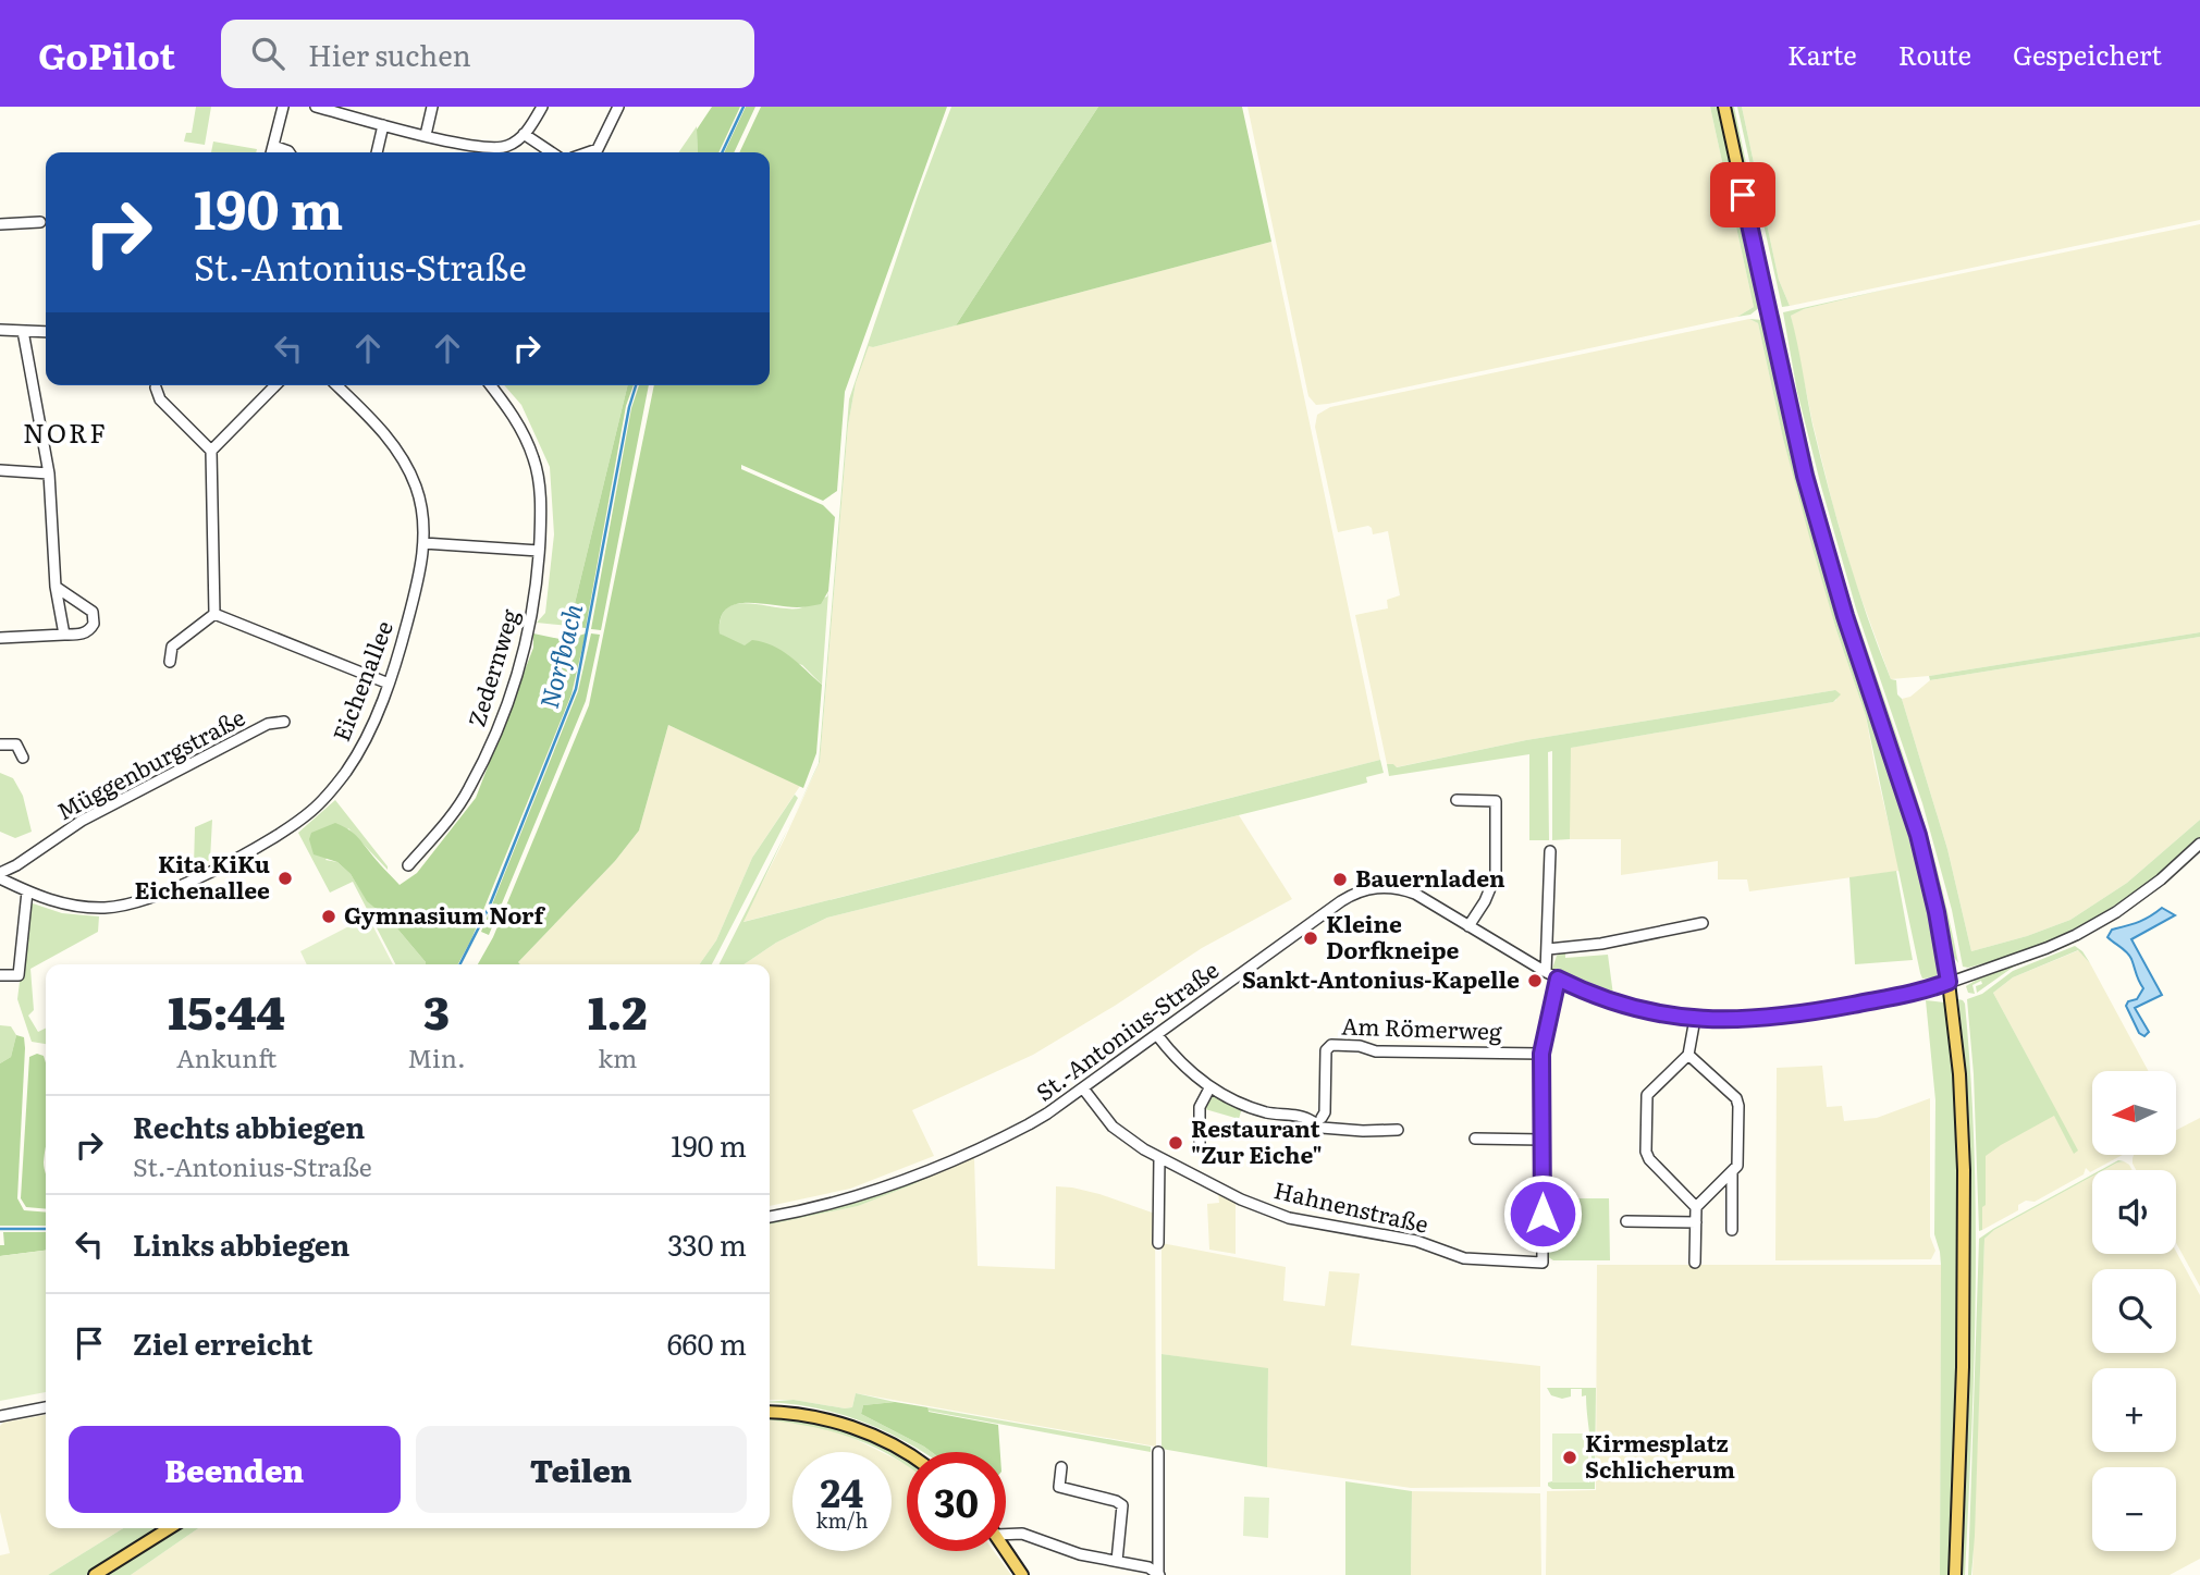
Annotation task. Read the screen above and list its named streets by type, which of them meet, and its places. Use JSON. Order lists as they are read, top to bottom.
{
  "streets": {
    "street": [
      "Zedernweg",
      "Eichenallee",
      "Müggenburgstraße",
      "Am Römerweg",
      "St.-Antonius-Straße",
      "Hahnenstraße"
    ]
  },
  "crossings": [
    ["Eichenallee", "Müggenburgstraße"],
    ["St.-Antonius-Straße", "Hahnenstraße"]
  ],
  "districts": ["NORF"],
  "water": ["Norfbach"],
  "places": [
    "Kita KiKu Eichenallee",
    "Bauernladen",
    "Gymnasium Norf",
    "Kleine Dorfkneipe",
    "Sankt-Antonius-Kapelle",
    "Restaurant \"Zur Eiche\"",
    "Kirmesplatz Schlicherum"
  ],
  "north": "left",
  "page": {
    "header": "GoPilot",
    "search": "Hier suchen",
    "nav": ["Karte", "Route", "Gespeichert"],
    "turn": ["190 m", "St.-Antonius-Straße"],
    "eta": [
      "15:44",
      "Ankunft",
      "3",
      "Min.",
      "1.2",
      "km"
    ],
    "map_buttons": ["+", "−"],
    "list": [
      {
        "name": "Rechts abbiegen",
        "note": "St.-Antonius-Straße",
        "value": "190 m"
      },
      {
        "name": "Links abbiegen",
        "value": "330 m"
      },
      {
        "name": "Ziel erreicht",
        "value": "660 m"
      }
    ],
    "buttons": ["Beenden", "Teilen"],
    "speed": "24 km/h",
    "limit": "30"
  }
}
